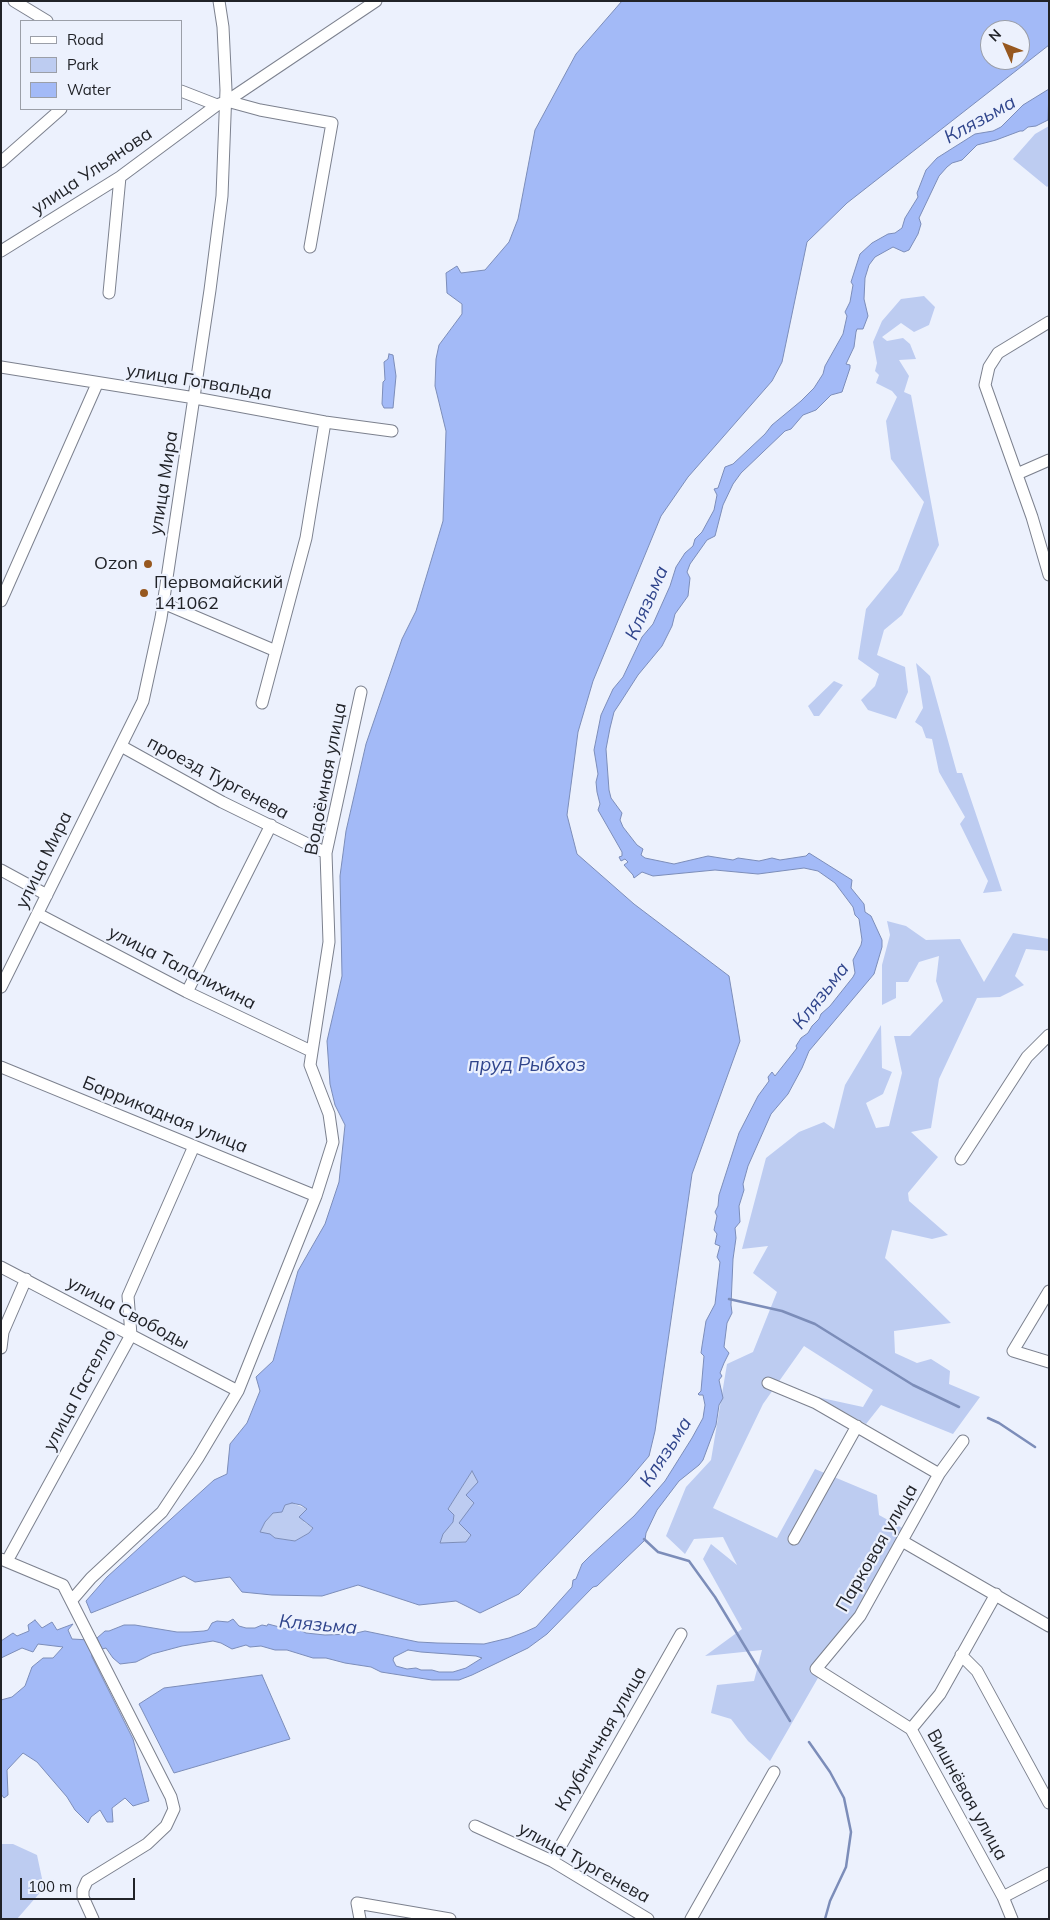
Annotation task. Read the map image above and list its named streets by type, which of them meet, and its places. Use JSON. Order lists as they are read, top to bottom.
{
  "streets": {
    "street": [
      "улица Ульянова",
      "улица Готвальда",
      "улица Мира",
      "проезд Тургенева",
      "Водоёмная улица",
      "улица Талалихина",
      "Баррикадная улица",
      "улица Свободы",
      "улица Гастелло",
      "Парковая улица",
      "Клубничная улица",
      "Вишнёвая улица",
      "улица Тургенева"
    ]
  },
  "crossings": [
    ["улица Ульянова", "улица Мира"],
    ["улица Готвальда", "улица Мира"],
    ["улица Мира", "проезд Тургенева"],
    ["улица Мира", "улица Талалихина"],
    ["проезд Тургенева", "Водоёмная улица"],
    ["Водоёмная улица", "улица Талалихина"],
    ["Водоёмная улица", "Баррикадная улица"],
    ["Водоёмная улица", "улица Свободы"],
    ["Баррикадная улица", "улица Гастелло"],
    ["улица Свободы", "улица Гастелло"],
    ["Парковая улица", "Вишнёвая улица"],
    ["Клубничная улица", "улица Тургенева"]
  ],
  "water": ["Клязьма", "пруд Рыбхоз"],
  "places": ["Ozon", "Первомайский 141062"],
  "legend": ["Road", "Park", "Water"],
  "scale_bar": "100 m",
  "north": "top left"
}
